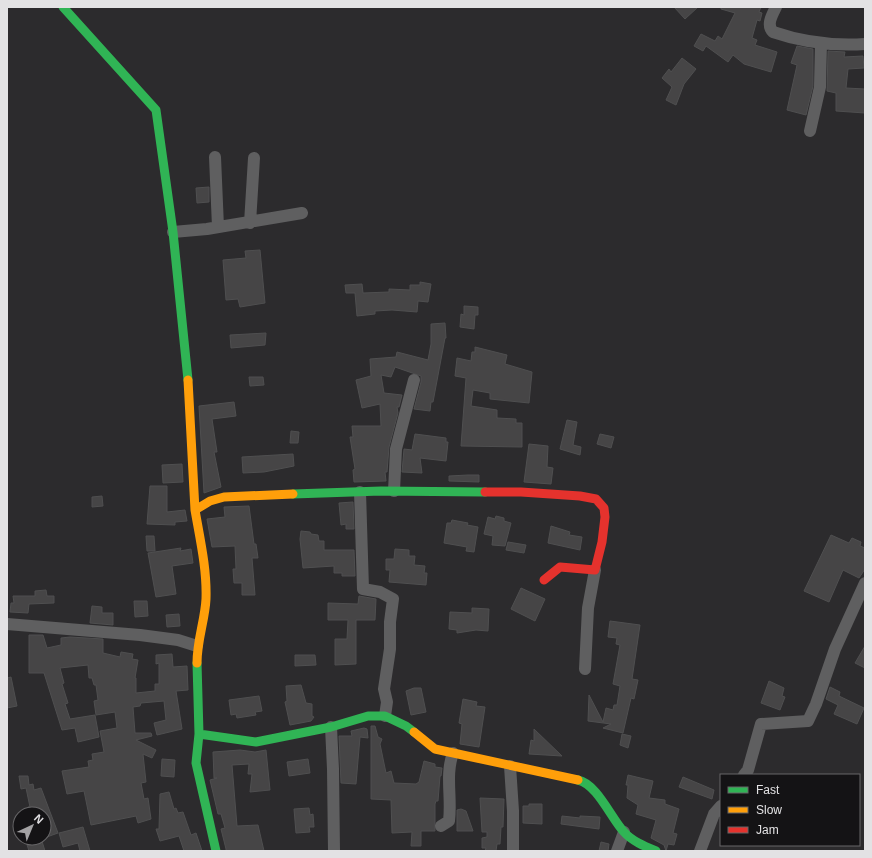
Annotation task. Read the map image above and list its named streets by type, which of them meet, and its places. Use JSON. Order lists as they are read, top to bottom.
{
  "legend": ["Fast", "Slow", "Jam"],
  "north": "top right"
}
